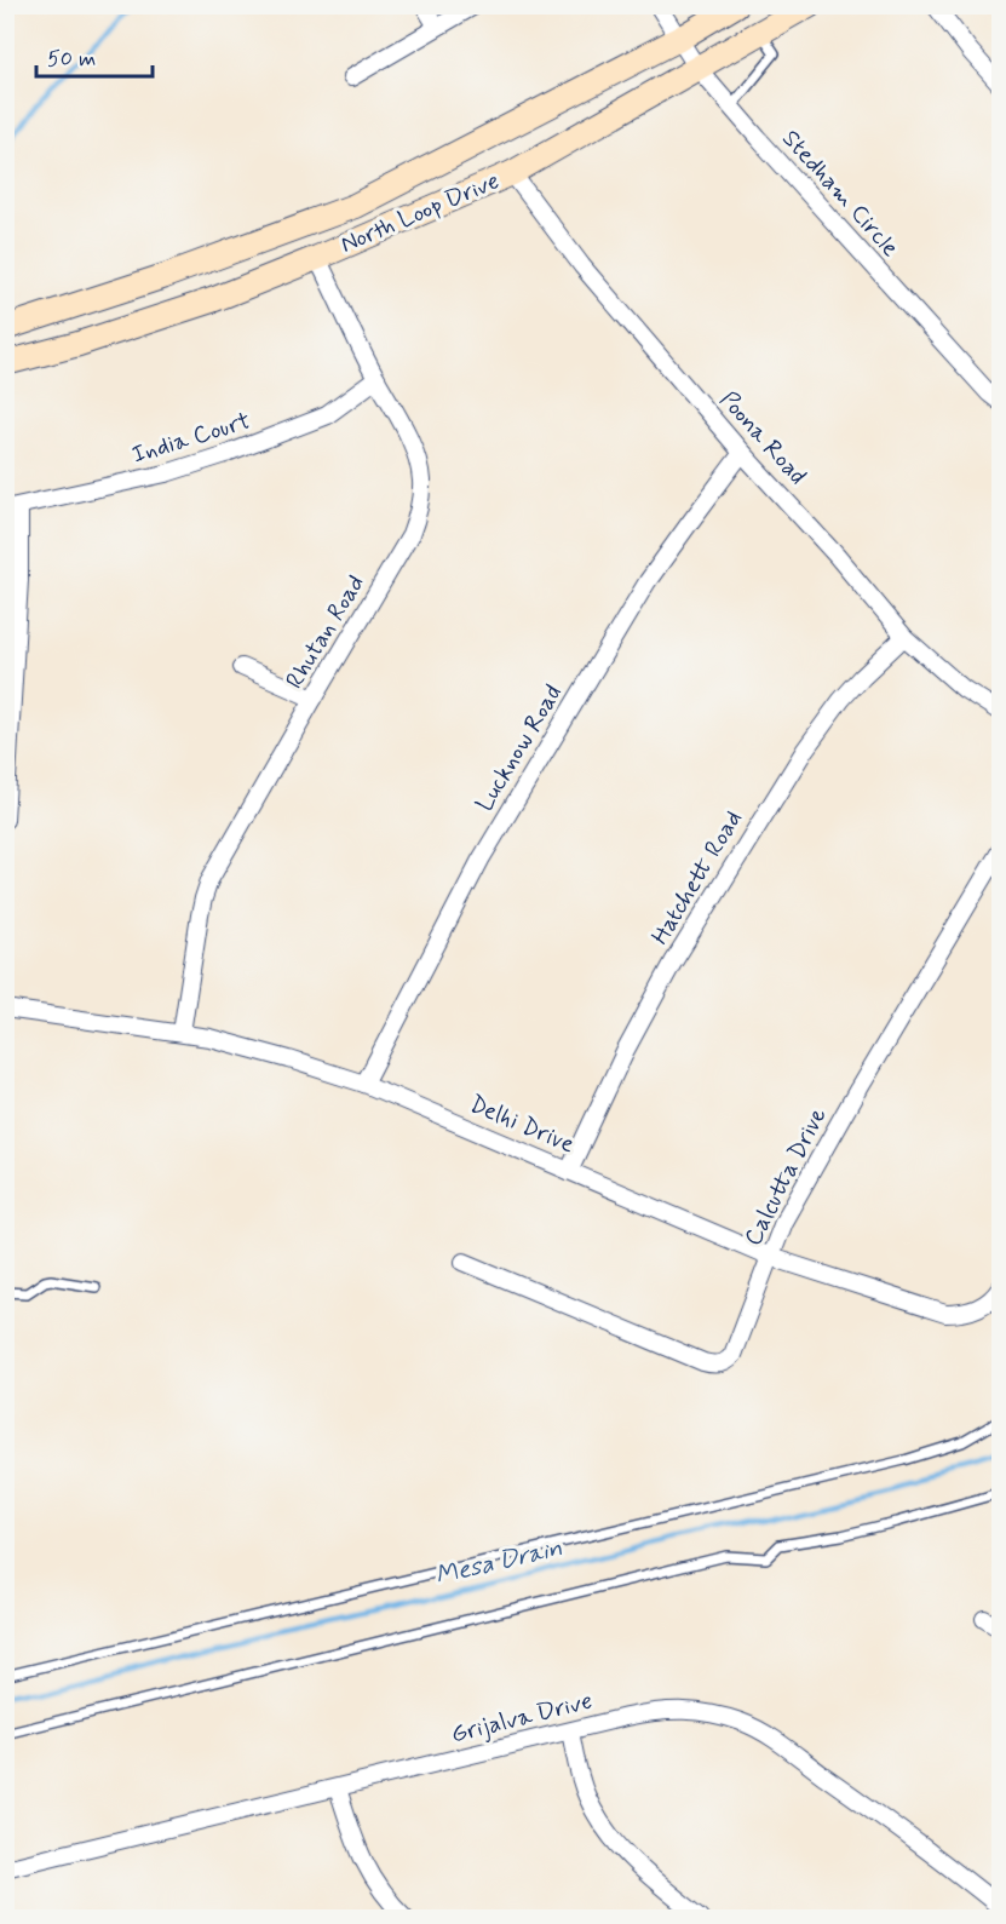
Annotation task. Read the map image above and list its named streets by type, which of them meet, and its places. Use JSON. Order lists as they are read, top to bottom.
{
  "streets": {
    "main road": ["North Loop Drive"],
    "street": [
      "Stedham Circle",
      "India Court",
      "Poona Road",
      "Rhutan Road",
      "Lucknow Road",
      "Hatchett Road",
      "Delhi Drive",
      "Calcutta Drive",
      "Grijalva Drive"
    ]
  },
  "crossings": [
    ["Stedham Circle", "North Loop Drive"],
    ["North Loop Drive", "Poona Road"],
    ["North Loop Drive", "Rhutan Road"],
    ["India Court", "Rhutan Road"],
    ["Poona Road", "Lucknow Road"],
    ["Poona Road", "Hatchett Road"],
    ["Rhutan Road", "Delhi Drive"],
    ["Lucknow Road", "Delhi Drive"],
    ["Hatchett Road", "Delhi Drive"],
    ["Delhi Drive", "Calcutta Drive"]
  ],
  "water": ["Mesa Drain"],
  "scale_bar": "50 m"
}
